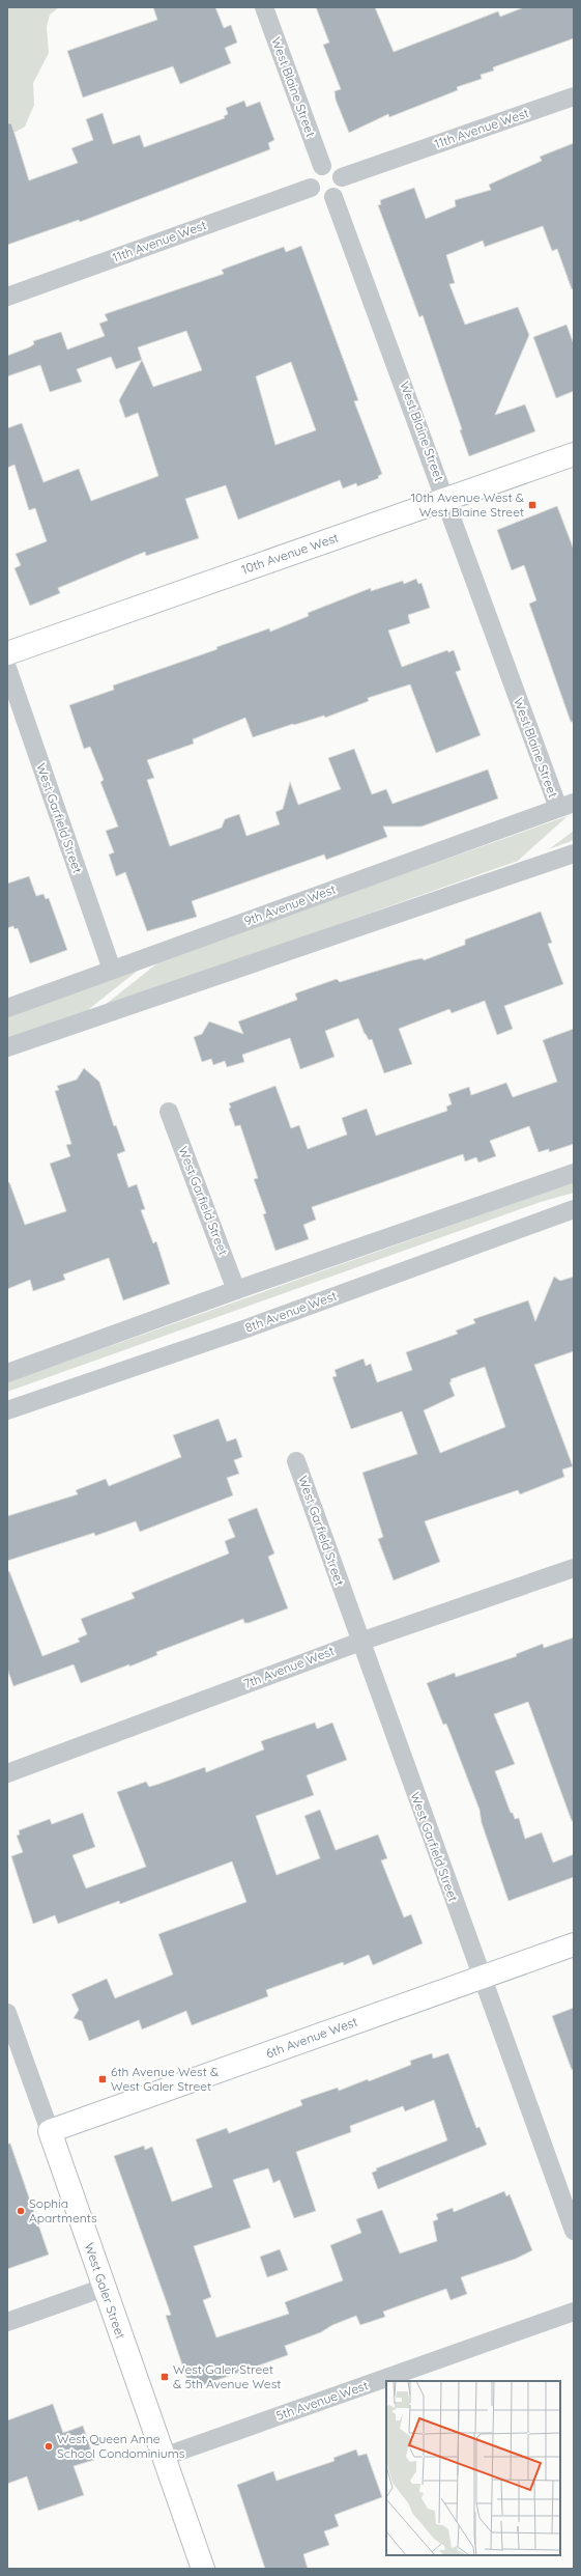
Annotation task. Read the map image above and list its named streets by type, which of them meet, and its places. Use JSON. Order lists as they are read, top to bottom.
{
  "streets": {
    "street": [
      "West Blaine Street",
      "11th Avenue West",
      "10th Avenue West",
      "West Garfield Street",
      "9th Avenue West",
      "8th Avenue West",
      "7th Avenue West",
      "6th Avenue West",
      "West Galer Street",
      "5th Avenue West"
    ]
  },
  "crossings": [
    ["West Blaine Street", "11th Avenue West"],
    ["West Blaine Street", "10th Avenue West"],
    ["West Blaine Street", "9th Avenue West"],
    ["West Garfield Street", "9th Avenue West"],
    ["West Garfield Street", "7th Avenue West"],
    ["West Garfield Street", "6th Avenue West"],
    ["6th Avenue West", "West Galer Street"],
    ["West Galer Street", "5th Avenue West"]
  ],
  "places": {
    "transit": ["10th Avenue West & West Blaine Street", "6th Avenue West & West Galer Street", "West Galer Street & 5th Avenue West"],
    "other": ["Sophia Apartments", "West Queen Anne School Condominiums"]
  }
}
